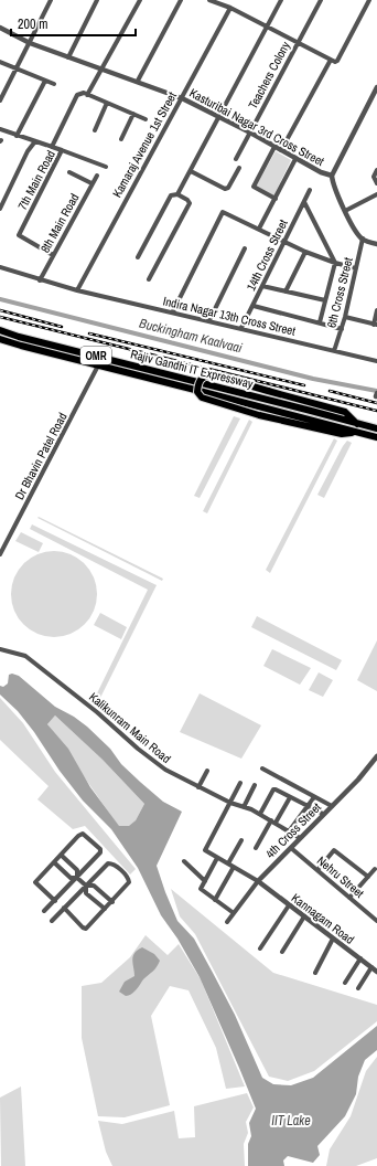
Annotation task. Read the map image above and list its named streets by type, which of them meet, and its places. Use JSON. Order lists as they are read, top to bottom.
{
  "streets": {
    "main road": ["OMR", "Rajiv Gandhi IT Expressway"],
    "street": [
      "Teachers Colony",
      "Kasturibai Nagar 3rd Cross Street",
      "Kamaraj Avenue 1st Street",
      "7th Main Road",
      "8th Main Road",
      "14th Cross Street",
      "6th Cross Street",
      "Indira Nagar 13th Cross Street",
      "Dr Bhavin Patel Road",
      "Kalikunram Main Road",
      "4th Cross Street",
      "Nehru Street",
      "Kannagam Road"
    ]
  },
  "crossings": [
    ["Teachers Colony", "Kasturibai Nagar 3rd Cross Street"],
    ["Kasturibai Nagar 3rd Cross Street", "Kamaraj Avenue 1st Street"],
    ["Kamaraj Avenue 1st Street", "Indira Nagar 13th Cross Street"],
    ["7th Main Road", "8th Main Road"],
    ["8th Main Road", "Indira Nagar 13th Cross Street"],
    ["14th Cross Street", "Indira Nagar 13th Cross Street"],
    ["6th Cross Street", "Indira Nagar 13th Cross Street"],
    ["Rajiv Gandhi IT Expressway", "Dr Bhavin Patel Road"],
    ["Kalikunram Main Road", "4th Cross Street"],
    ["4th Cross Street", "Nehru Street"],
    ["4th Cross Street", "Kannagam Road"]
  ],
  "water": ["Buckingham Kaalvaai", "IIT Lake"],
  "scale_bar": "200 m"
}
